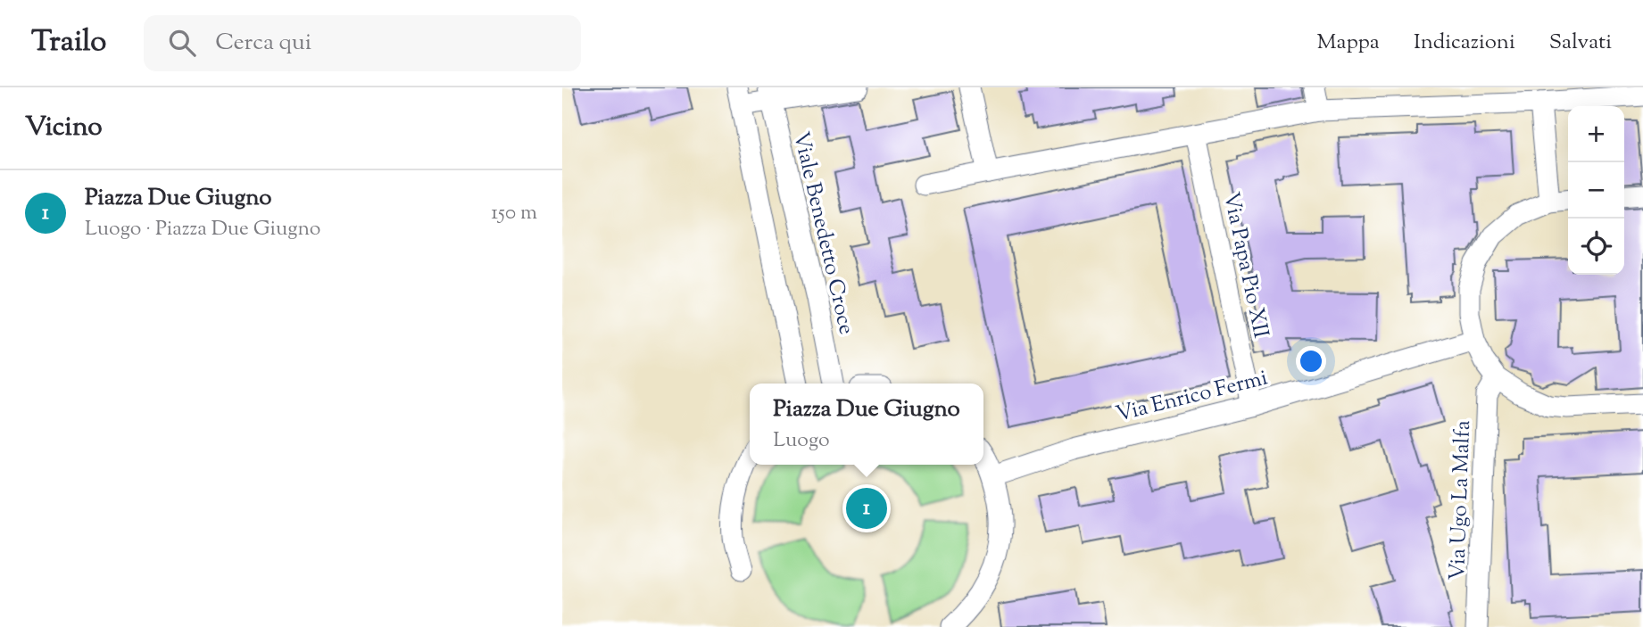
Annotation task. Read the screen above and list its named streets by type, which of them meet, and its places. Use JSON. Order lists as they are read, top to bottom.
{
  "streets": {
    "street": [
      "Viale Benedetto Croce",
      "Via Papa Pio XII",
      "Via Enrico Fermi",
      "Via Ugo La Malfa"
    ]
  },
  "crossings": [
    ["Via Papa Pio XII", "Via Enrico Fermi"]
  ],
  "page": {
    "header": "Trailo",
    "search": "Cerca qui",
    "nav": ["Mappa", "Indicazioni", "Salvati"],
    "heading": "Vicino",
    "map_buttons": ["+", "−"],
    "list": [
      {
        "mark": "1",
        "name": "Piazza Due Giugno",
        "note": "Luogo · Piazza Due Giugno",
        "value": "150 m"
      }
    ],
    "popup": ["Piazza Due Giugno", "Luogo"],
    "pins": "1"
  }
}
